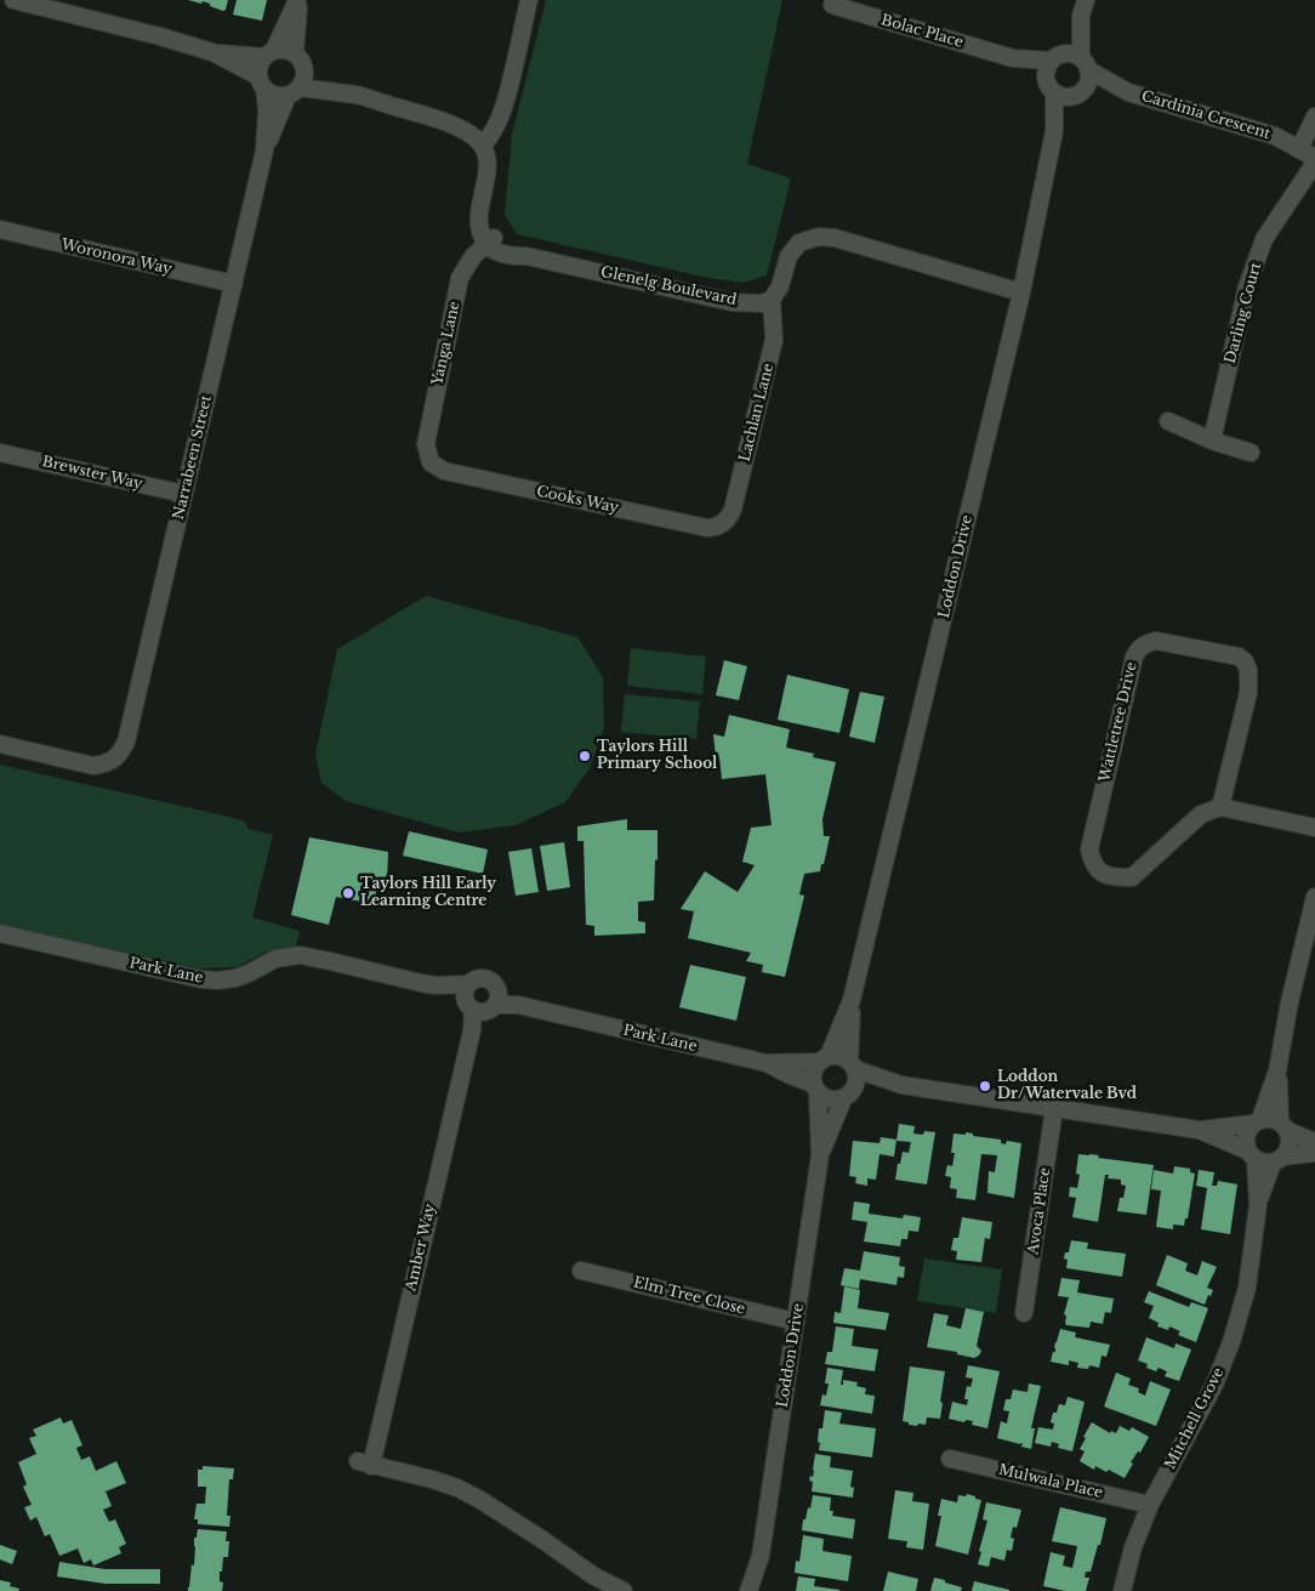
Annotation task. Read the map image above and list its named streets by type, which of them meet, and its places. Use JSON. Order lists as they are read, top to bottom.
{
  "streets": {
    "street": [
      "Bolac Place",
      "Cardinia Crescent",
      "Woronora Way",
      "Glenelg Boulevard",
      "Darling Court",
      "Yanga Lane",
      "Lachlan Lane",
      "Narrabeen Street",
      "Brewster Way",
      "Cooks Way",
      "Loddon Drive",
      "Wattletree Drive",
      "Park Lane",
      "Avoca Place",
      "Amber Way",
      "Elm Tree Close",
      "Mitchell Grove",
      "Mulwala Place"
    ]
  },
  "crossings": [
    ["Bolac Place", "Cardinia Crescent"],
    ["Bolac Place", "Loddon Drive"],
    ["Cardinia Crescent", "Loddon Drive"],
    ["Woronora Way", "Narrabeen Street"],
    ["Glenelg Boulevard", "Yanga Lane"],
    ["Glenelg Boulevard", "Lachlan Lane"],
    ["Yanga Lane", "Cooks Way"],
    ["Lachlan Lane", "Cooks Way"],
    ["Narrabeen Street", "Brewster Way"],
    ["Loddon Drive", "Park Lane"],
    ["Loddon Drive", "Elm Tree Close"],
    ["Park Lane", "Amber Way"],
    ["Mitchell Grove", "Mulwala Place"]
  ],
  "places": ["Taylors Hill Primary School", "Taylors Hill Early Learning Centre", "Loddon Dr/Watervale Bvd"]
}
